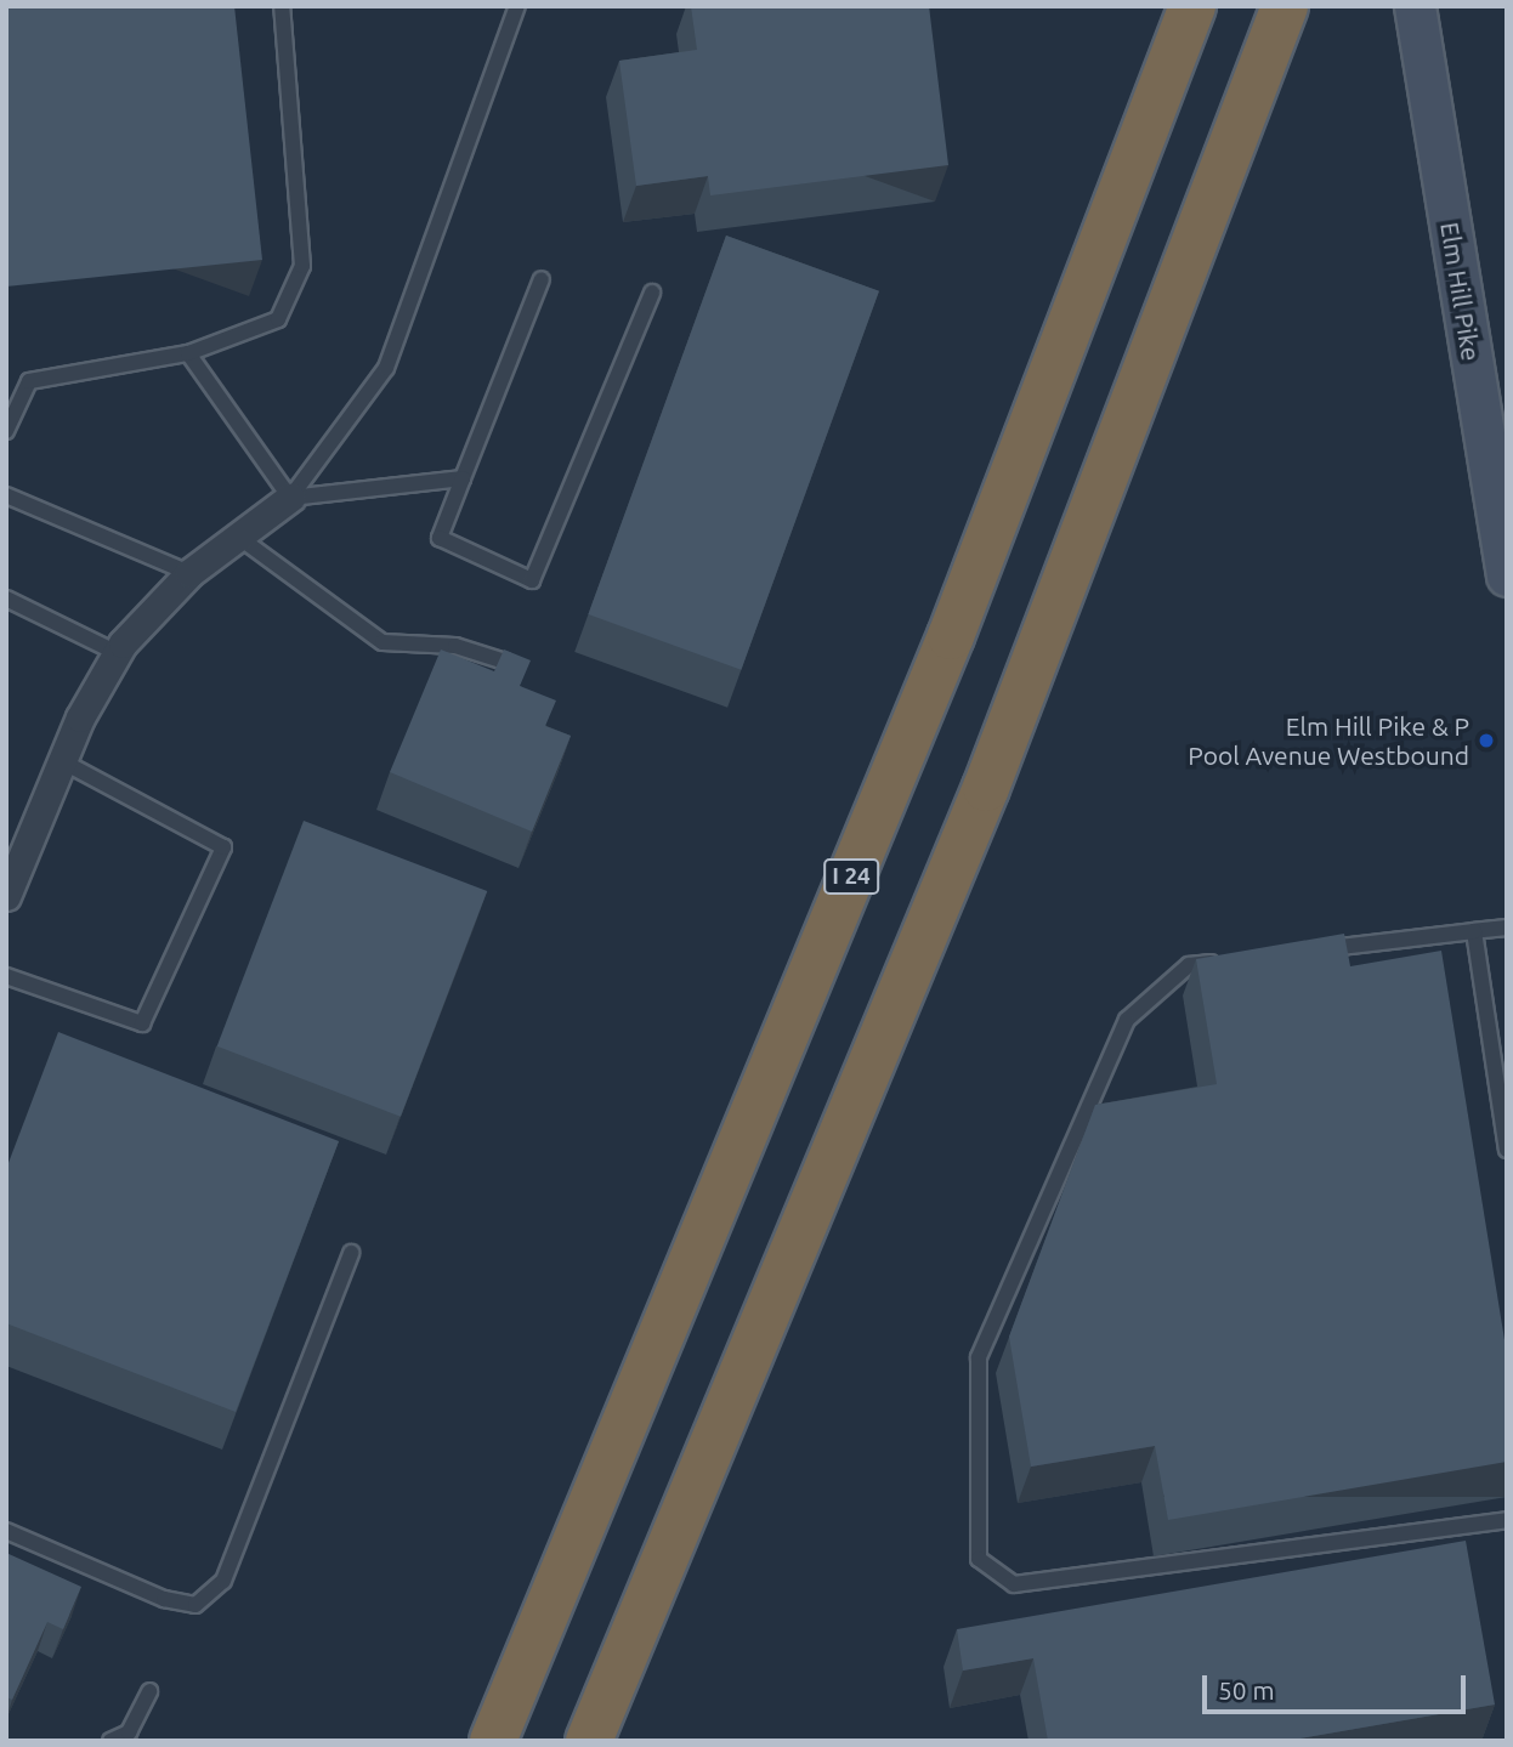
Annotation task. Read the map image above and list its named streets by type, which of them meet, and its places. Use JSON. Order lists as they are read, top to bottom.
{
  "streets": {
    "highway": ["I 24"],
    "main road": ["Elm Hill Pike"]
  },
  "places": ["Elm Hill Pike & P Pool Avenue Westbound"],
  "scale_bar": "50 m"
}
